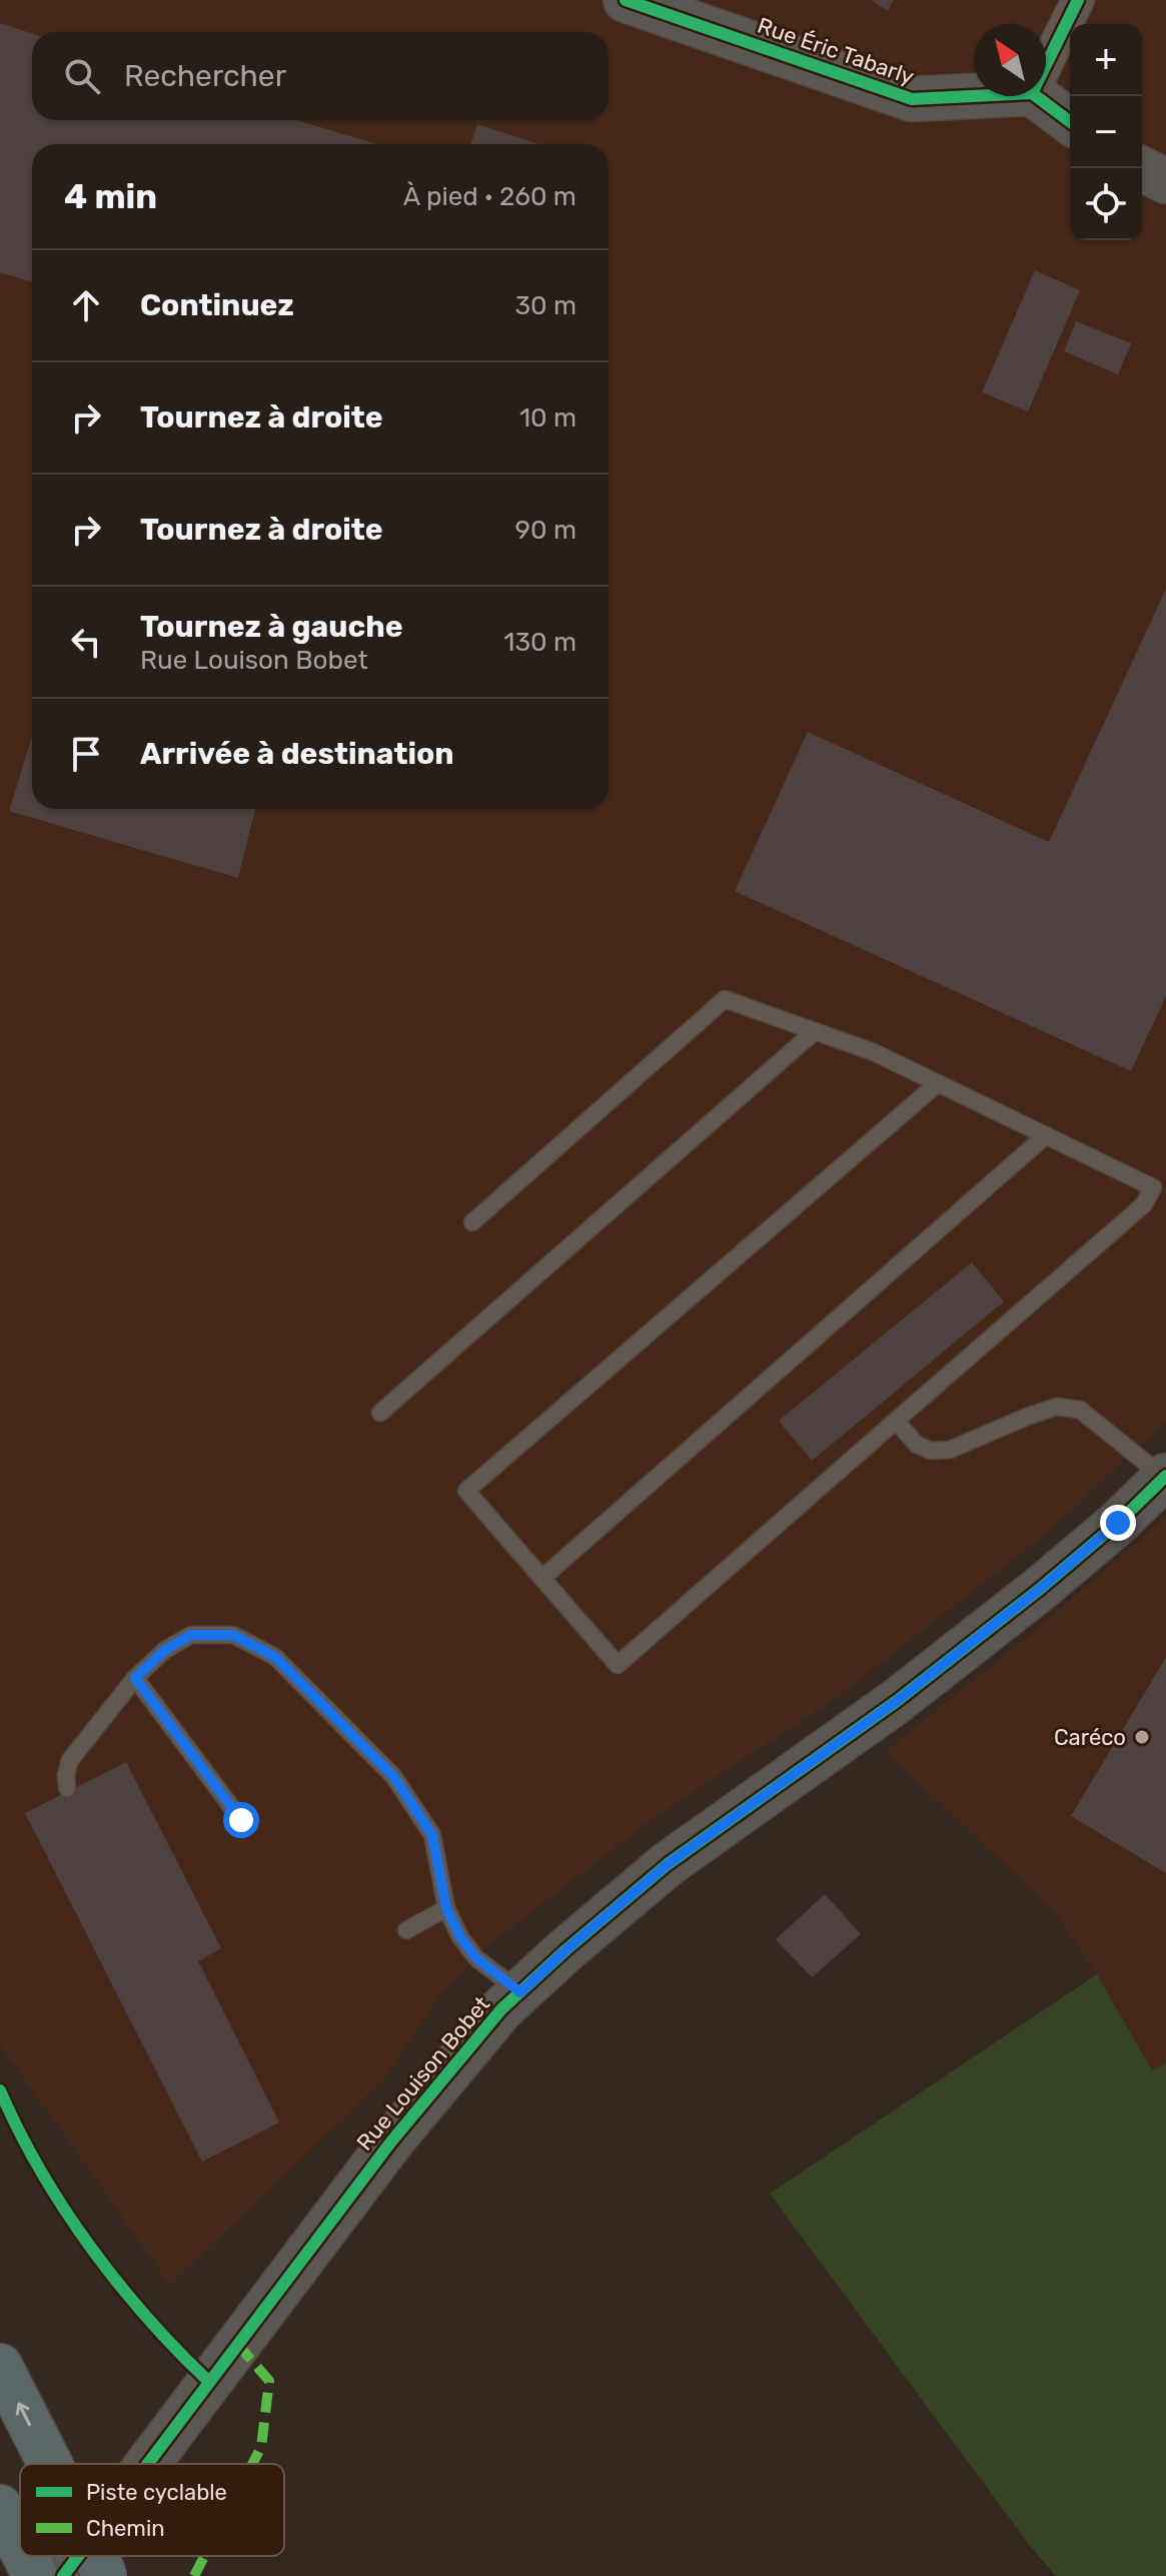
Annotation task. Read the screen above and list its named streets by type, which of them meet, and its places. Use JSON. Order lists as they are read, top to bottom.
{
  "streets": {
    "street": ["Rue Éric Tabarly", "Rue Louison Bobet"]
  },
  "places": ["Caréco"],
  "legend": ["Piste cyclable", "Chemin"],
  "north": "top left",
  "page": {
    "map_buttons": ["+", "−"],
    "search": "Rechercher",
    "heading": ["4 min", "À pied · 260 m"],
    "list": [
      ["Continuez", "30 m"],
      ["Tournez à droite", "10 m"],
      ["Tournez à droite", "90 m"],
      ["Tournez à gauche", "Rue Louison Bobet", "130 m"],
      "Arrivée à destination"
    ]
  }
}
